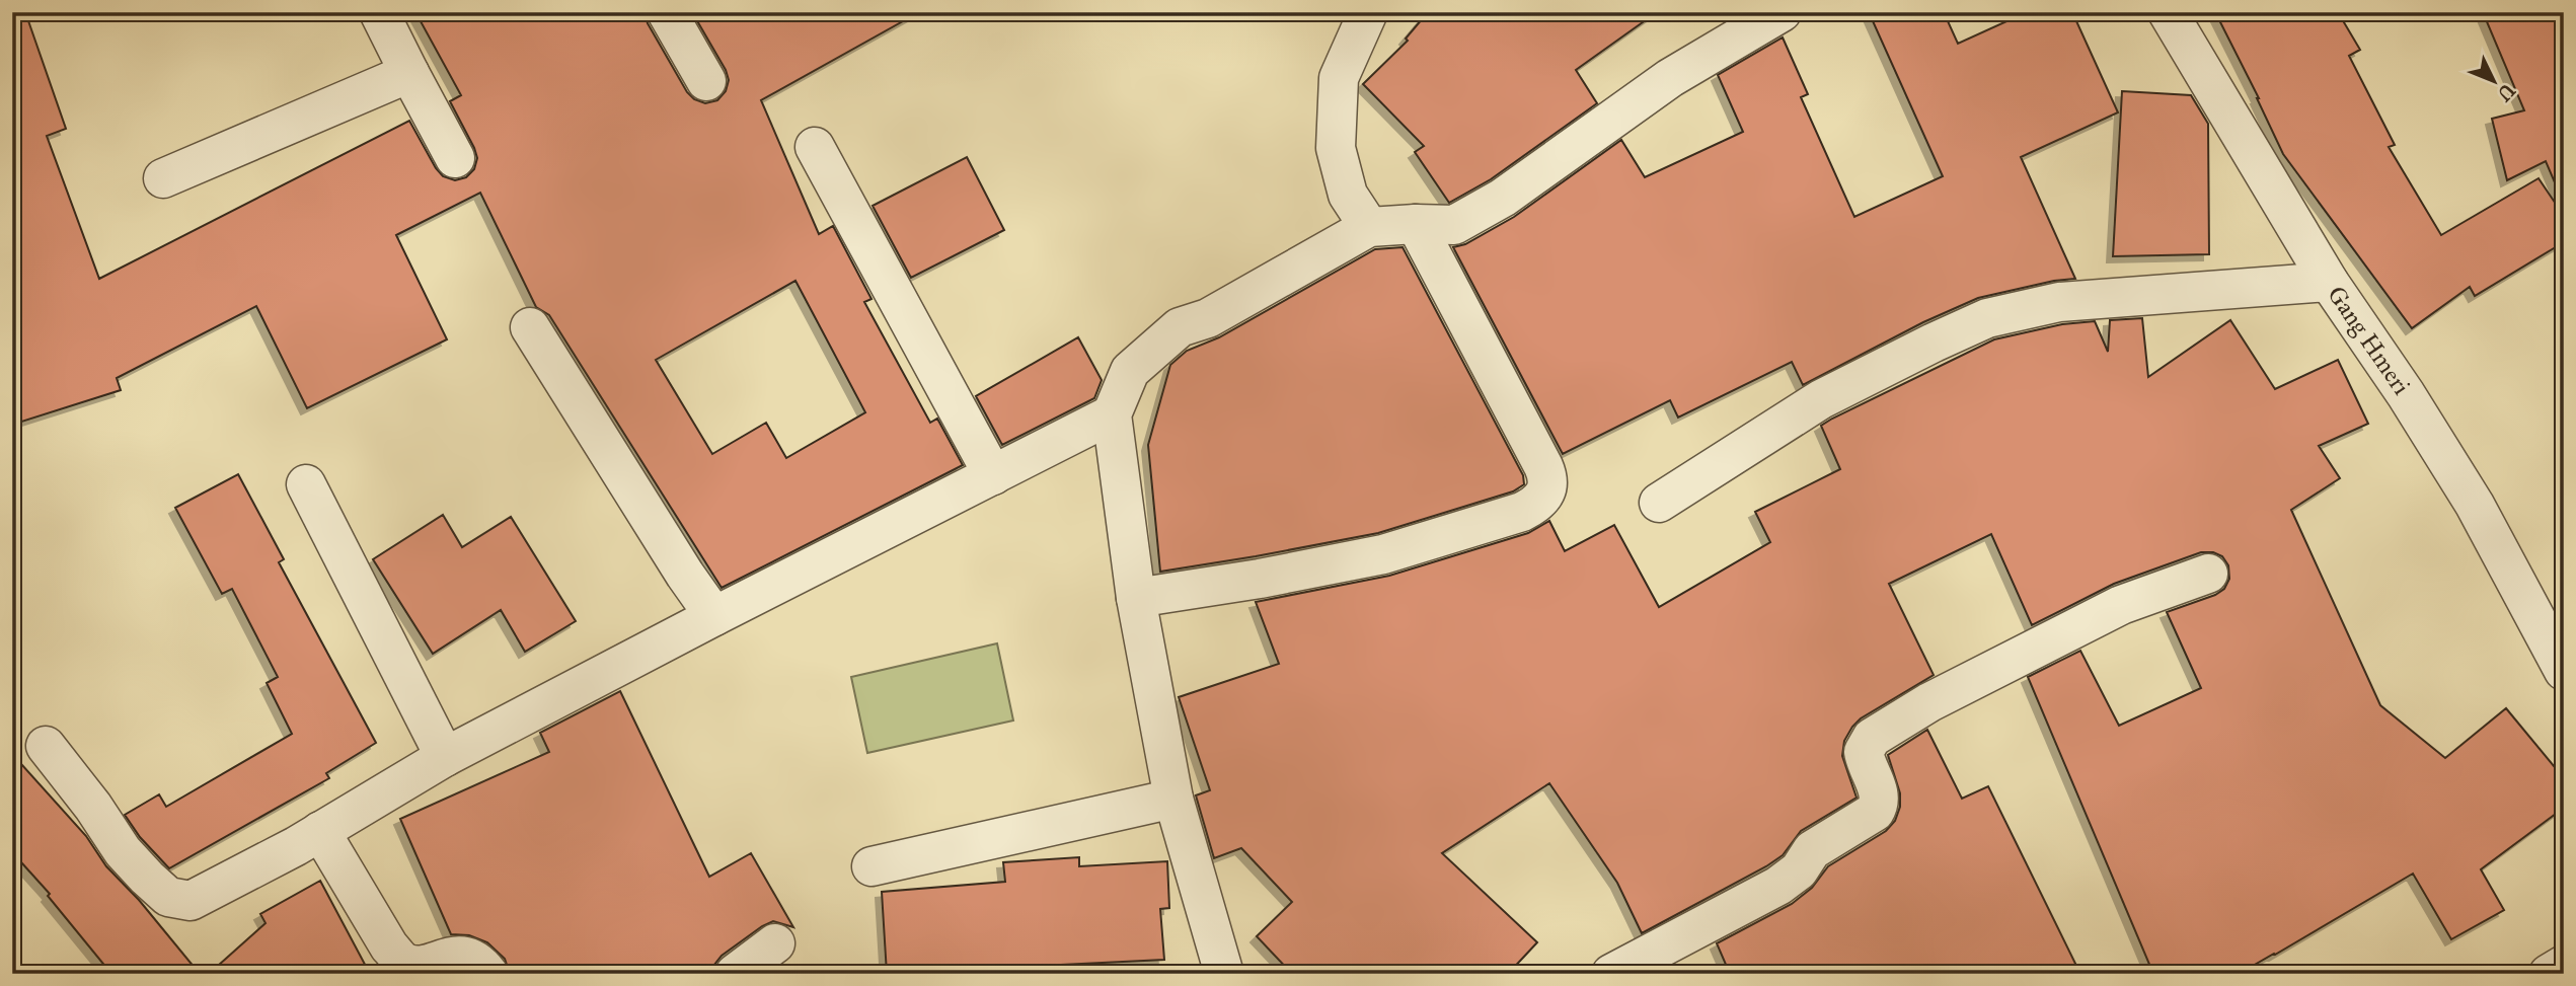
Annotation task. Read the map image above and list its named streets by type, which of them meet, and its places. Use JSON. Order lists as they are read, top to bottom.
{
  "streets": {
    "street": ["Gang Hmeri"]
  },
  "north": "bottom right"
}
